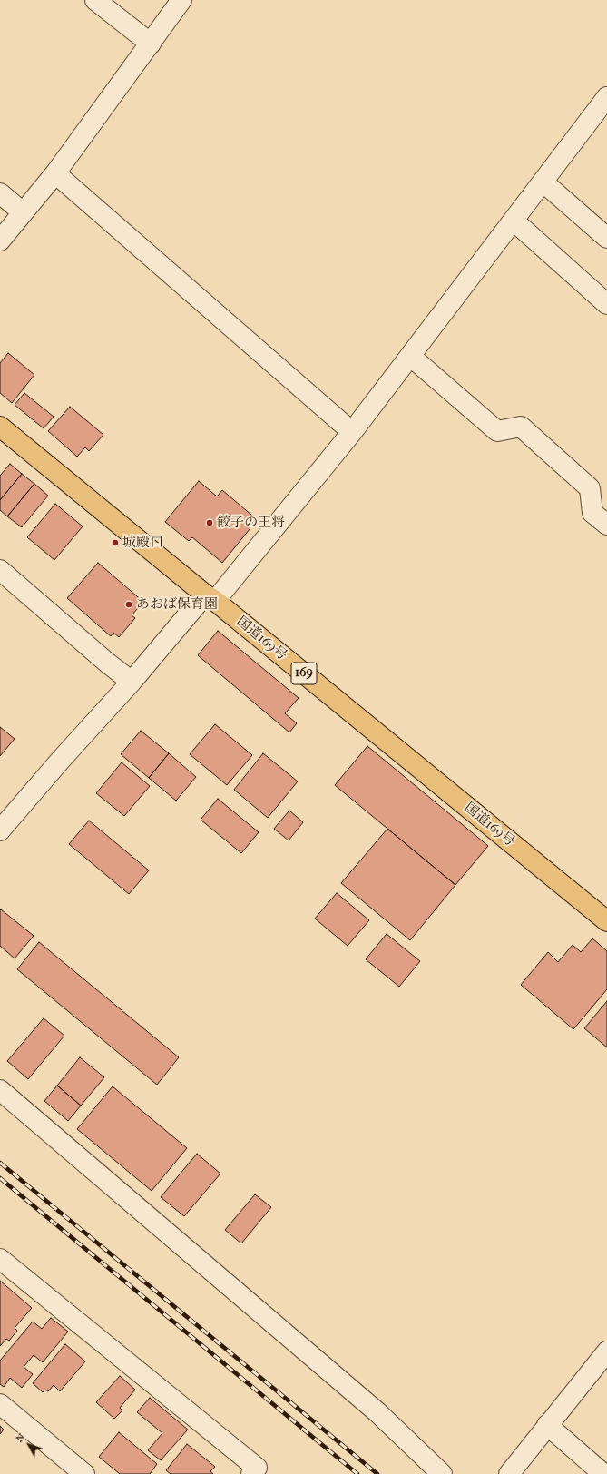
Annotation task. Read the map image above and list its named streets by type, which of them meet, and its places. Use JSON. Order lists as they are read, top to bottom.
{
  "streets": {
    "highway": ["国道169号", "169"]
  },
  "places": ["餃子の王将", "城殿口", "あおば保育園"],
  "north": "top left"
}
